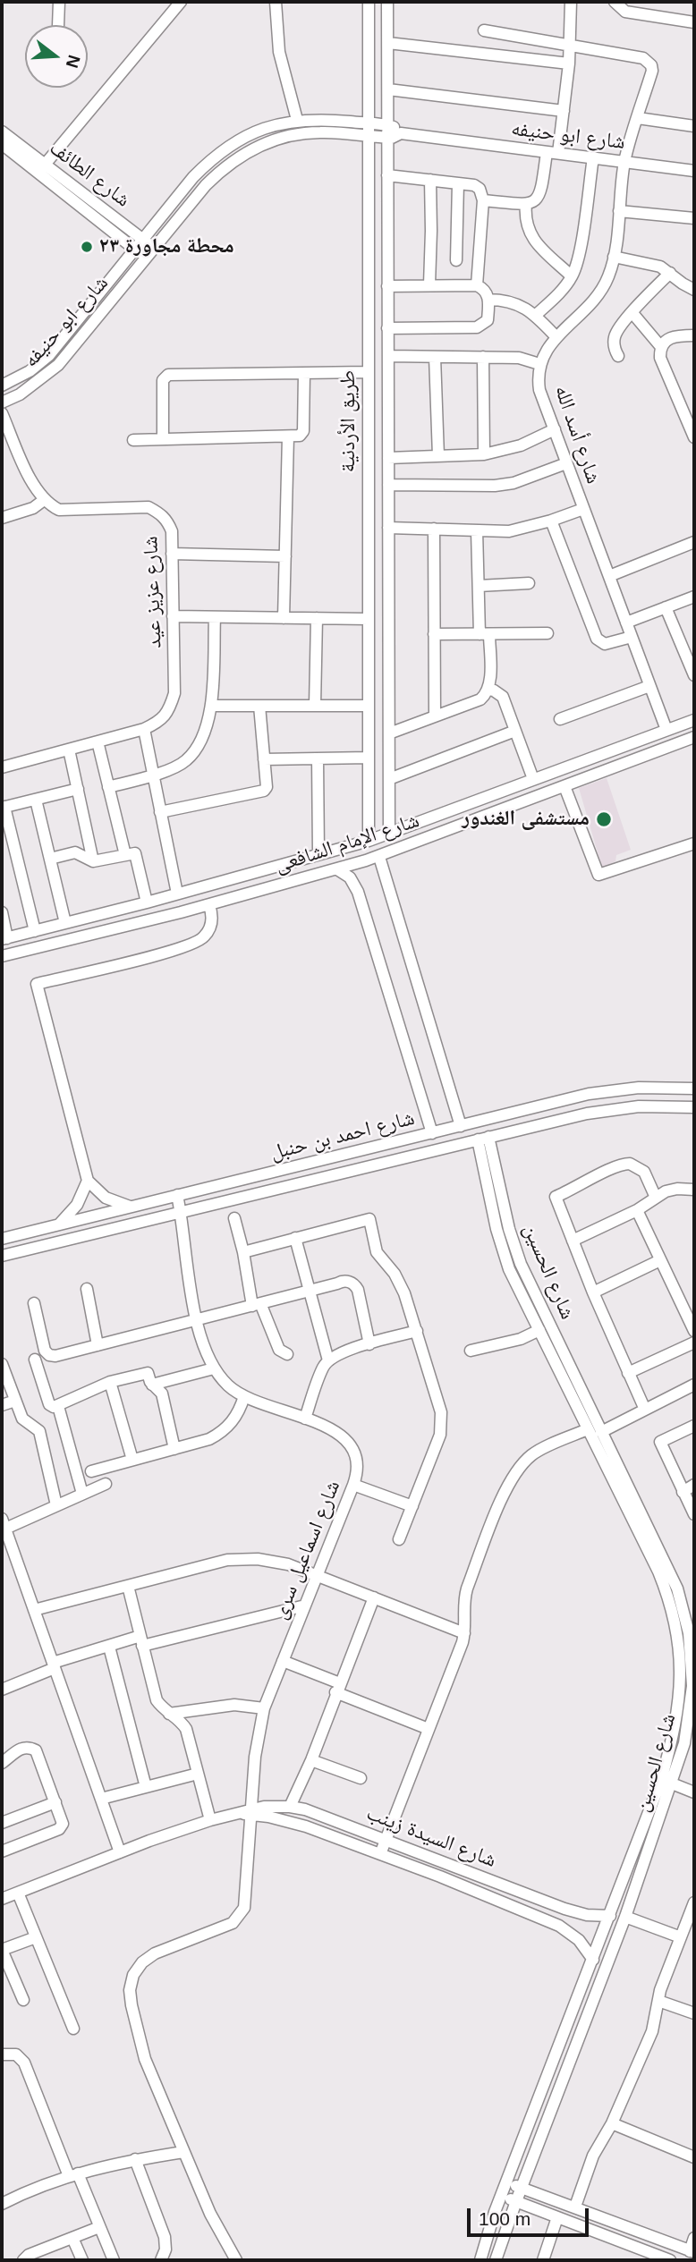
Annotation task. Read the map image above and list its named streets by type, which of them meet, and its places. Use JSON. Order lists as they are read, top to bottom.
{
  "streets": {
    "street": [
      "شارع ابو حنيفه",
      "شارع الطائف",
      "طريق الأردنية",
      "شارع أسد الله",
      "شارع عزيز عيد",
      "شارع الإمام الشافعى",
      "شارع احمد بن حنبل",
      "شارع الحسين",
      "شارع اسماعيل سرى",
      "شارع السيدة زينب"
    ]
  },
  "crossings": [
    ["شارع ابو حنيفه", "شارع الطائف"],
    ["شارع ابو حنيفه", "طريق الأردنية"],
    ["شارع ابو حنيفه", "شارع أسد الله"],
    ["طريق الأردنية", "شارع الإمام الشافعى"],
    ["شارع أسد الله", "شارع الإمام الشافعى"],
    ["شارع احمد بن حنبل", "شارع الحسين"],
    ["شارع احمد بن حنبل", "شارع اسماعيل سرى"],
    ["شارع الحسين", "شارع السيدة زينب"],
    ["شارع اسماعيل سرى", "شارع السيدة زينب"]
  ],
  "places": ["محطة مجاورة ٢٣", "مستشفى الغندور"],
  "scale_bar": "100 m",
  "north": "right"
}
